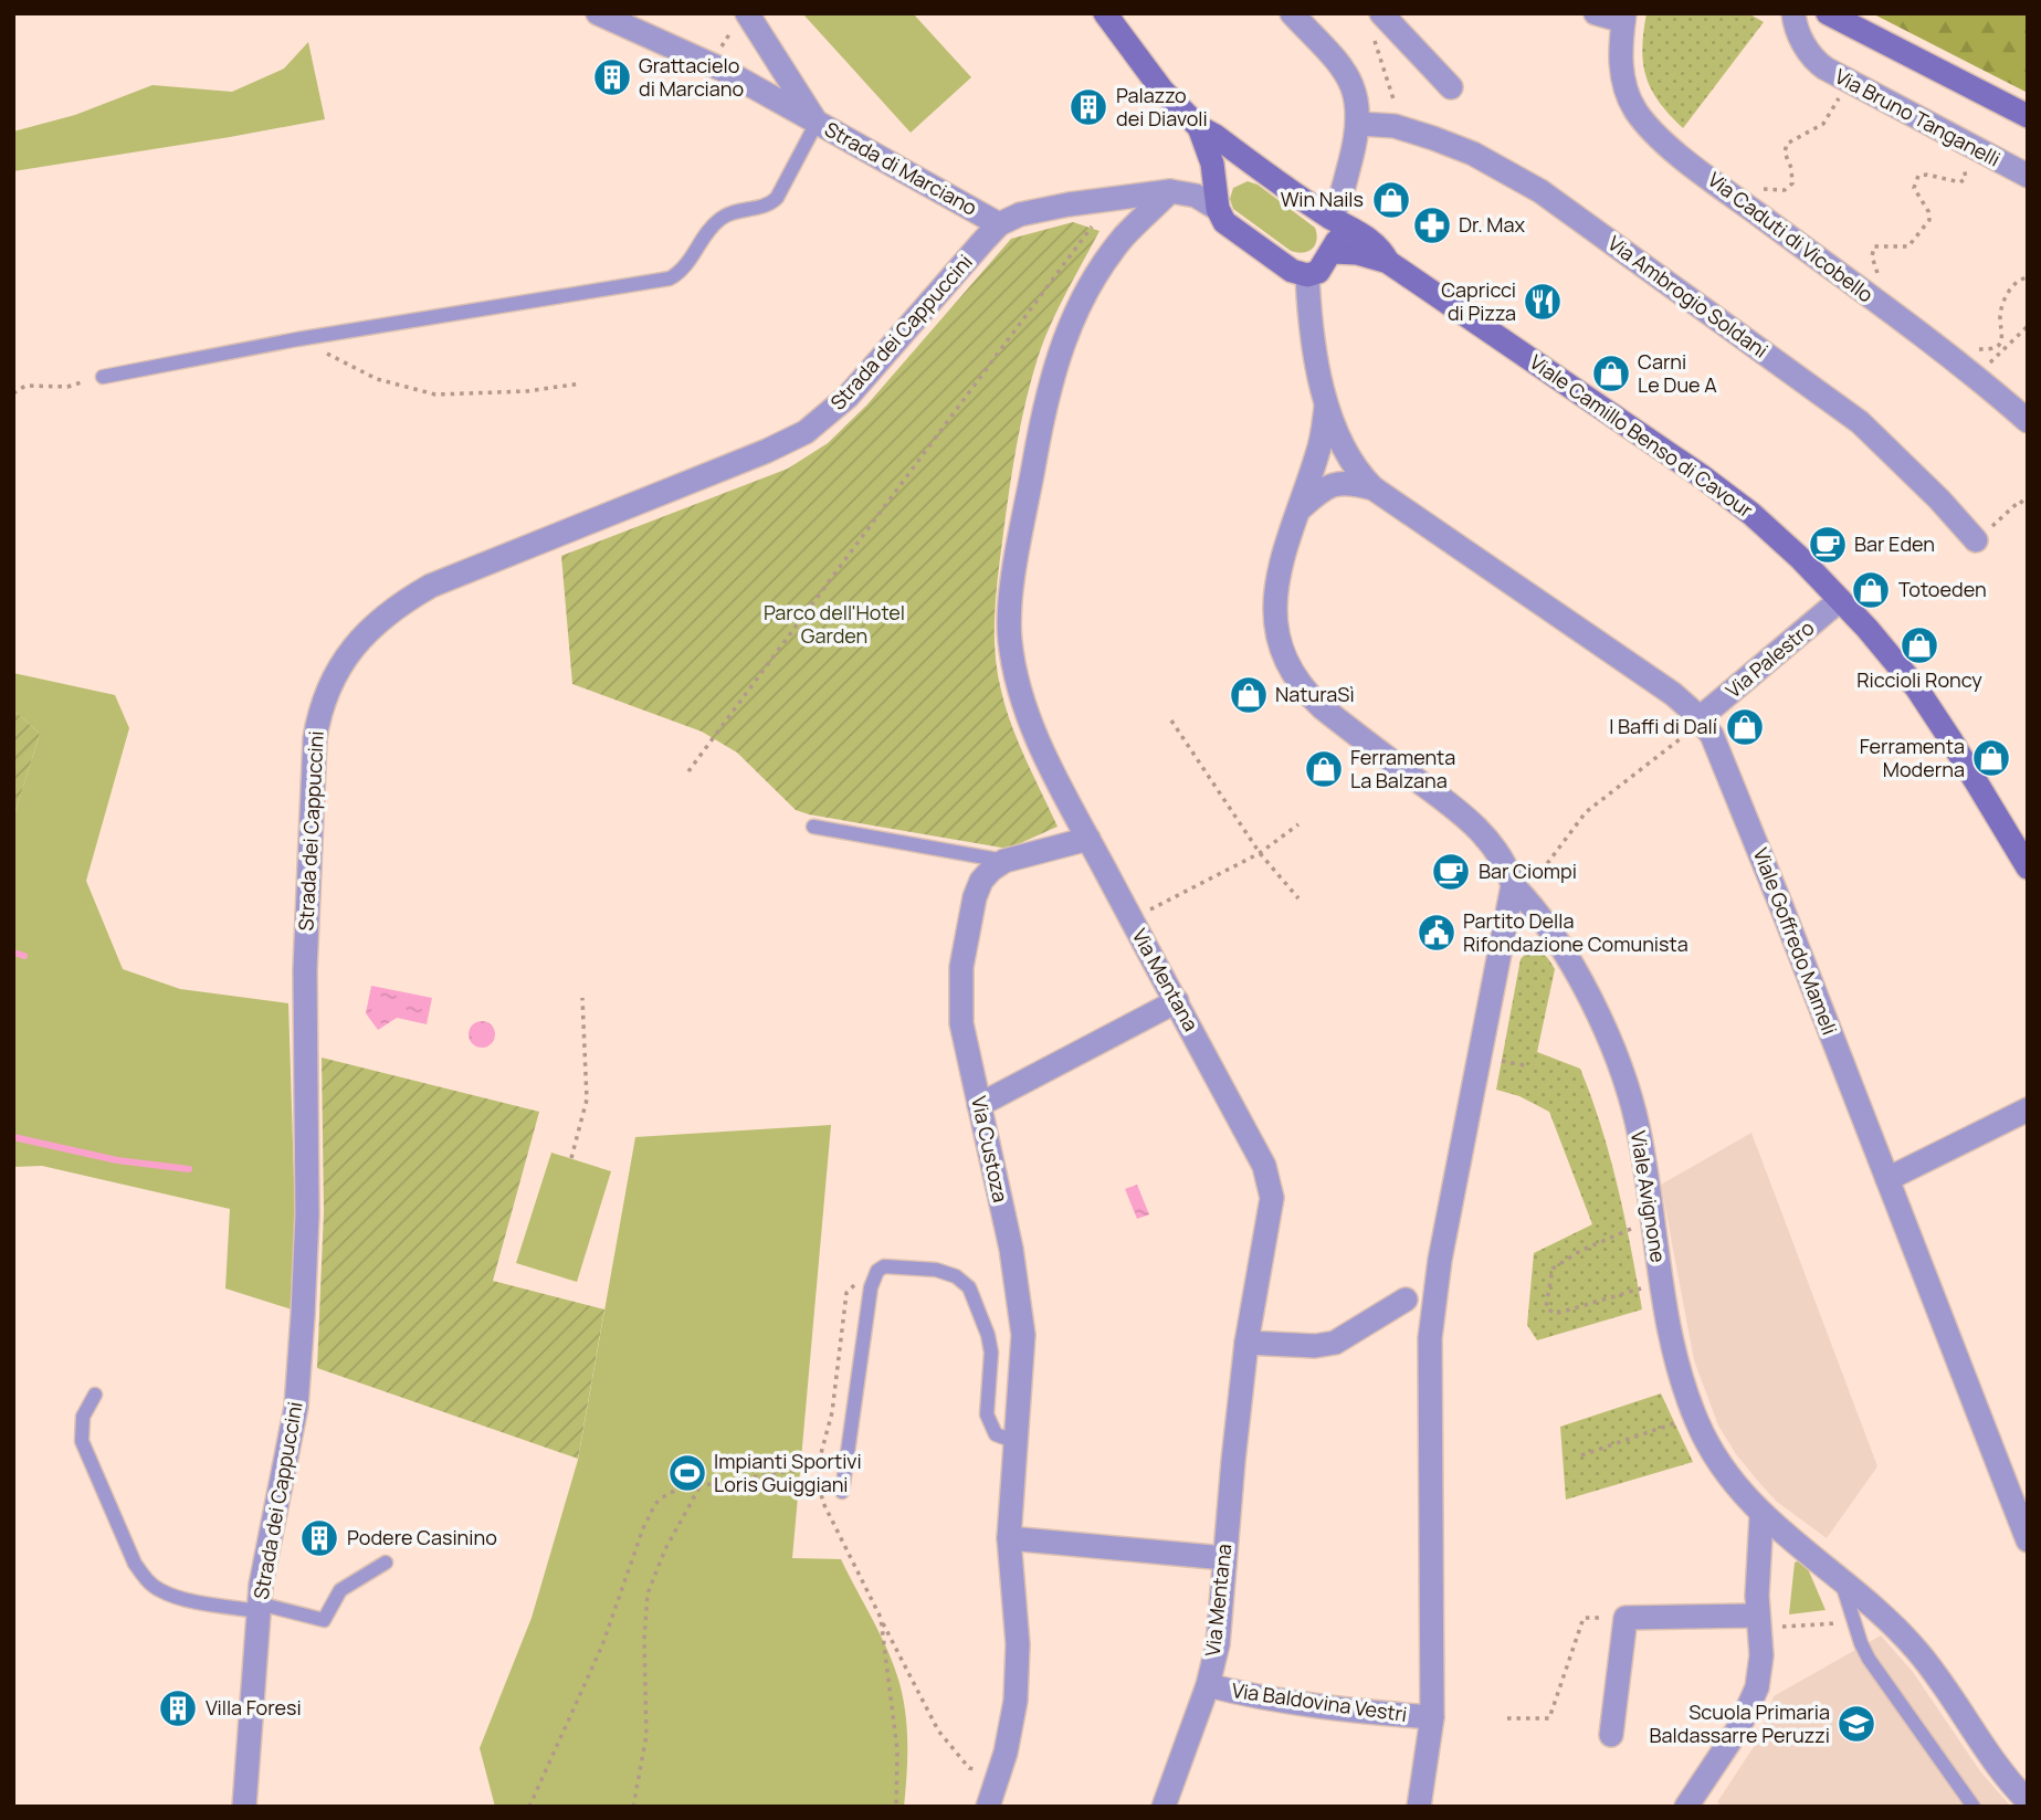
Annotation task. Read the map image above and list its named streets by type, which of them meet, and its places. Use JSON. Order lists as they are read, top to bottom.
{
  "streets": {
    "main road": ["Viale Camillo Benso di Cavour"],
    "street": [
      "Via Bruno Tanganelli",
      "Strada di Marciano",
      "Via Caduti di Vicobello",
      "Via Ambrogio Soldani",
      "Strada dei Cappuccini",
      "Via Palestro",
      "Viale Goffredo Mameli",
      "Via Mentana",
      "Via Custoza",
      "Viale Avignone",
      "Via Baldovina Vestri"
    ]
  },
  "crossings": [
    ["Strada di Marciano", "Strada dei Cappuccini"],
    ["Strada di Marciano", "Viale Camillo Benso di Cavour"],
    ["Strada di Marciano", "Via Mentana"],
    ["Viale Camillo Benso di Cavour", "Via Palestro"],
    ["Via Palestro", "Viale Goffredo Mameli"],
    ["Via Mentana", "Via Baldovina Vestri"]
  ],
  "parks": ["Parco dell'Hotel Garden"],
  "places": {
    "building": [
      "Grattacielo di Marciano",
      "Palazzo dei Diavoli",
      "Podere Casinino",
      "Villa Foresi"
    ],
    "shop": [
      "Win Nails",
      "Carni Le Due A",
      "Totoeden",
      "Riccioli Roncy",
      "NaturaSì",
      "I Baffi di Dalí",
      "Ferramenta Moderna",
      "Ferramenta La Balzana"
    ],
    "pharmacy": ["Dr. Max"],
    "restaurant": ["Capricci di Pizza"],
    "cafe": ["Bar Eden", "Bar Ciompi"],
    "public building": ["Partito Della Rifondazione Comunista"],
    "sports": ["Impianti Sportivi Loris Guiggiani"],
    "school or university": ["Scuola Primaria Baldassarre Peruzzi"]
  }
}
